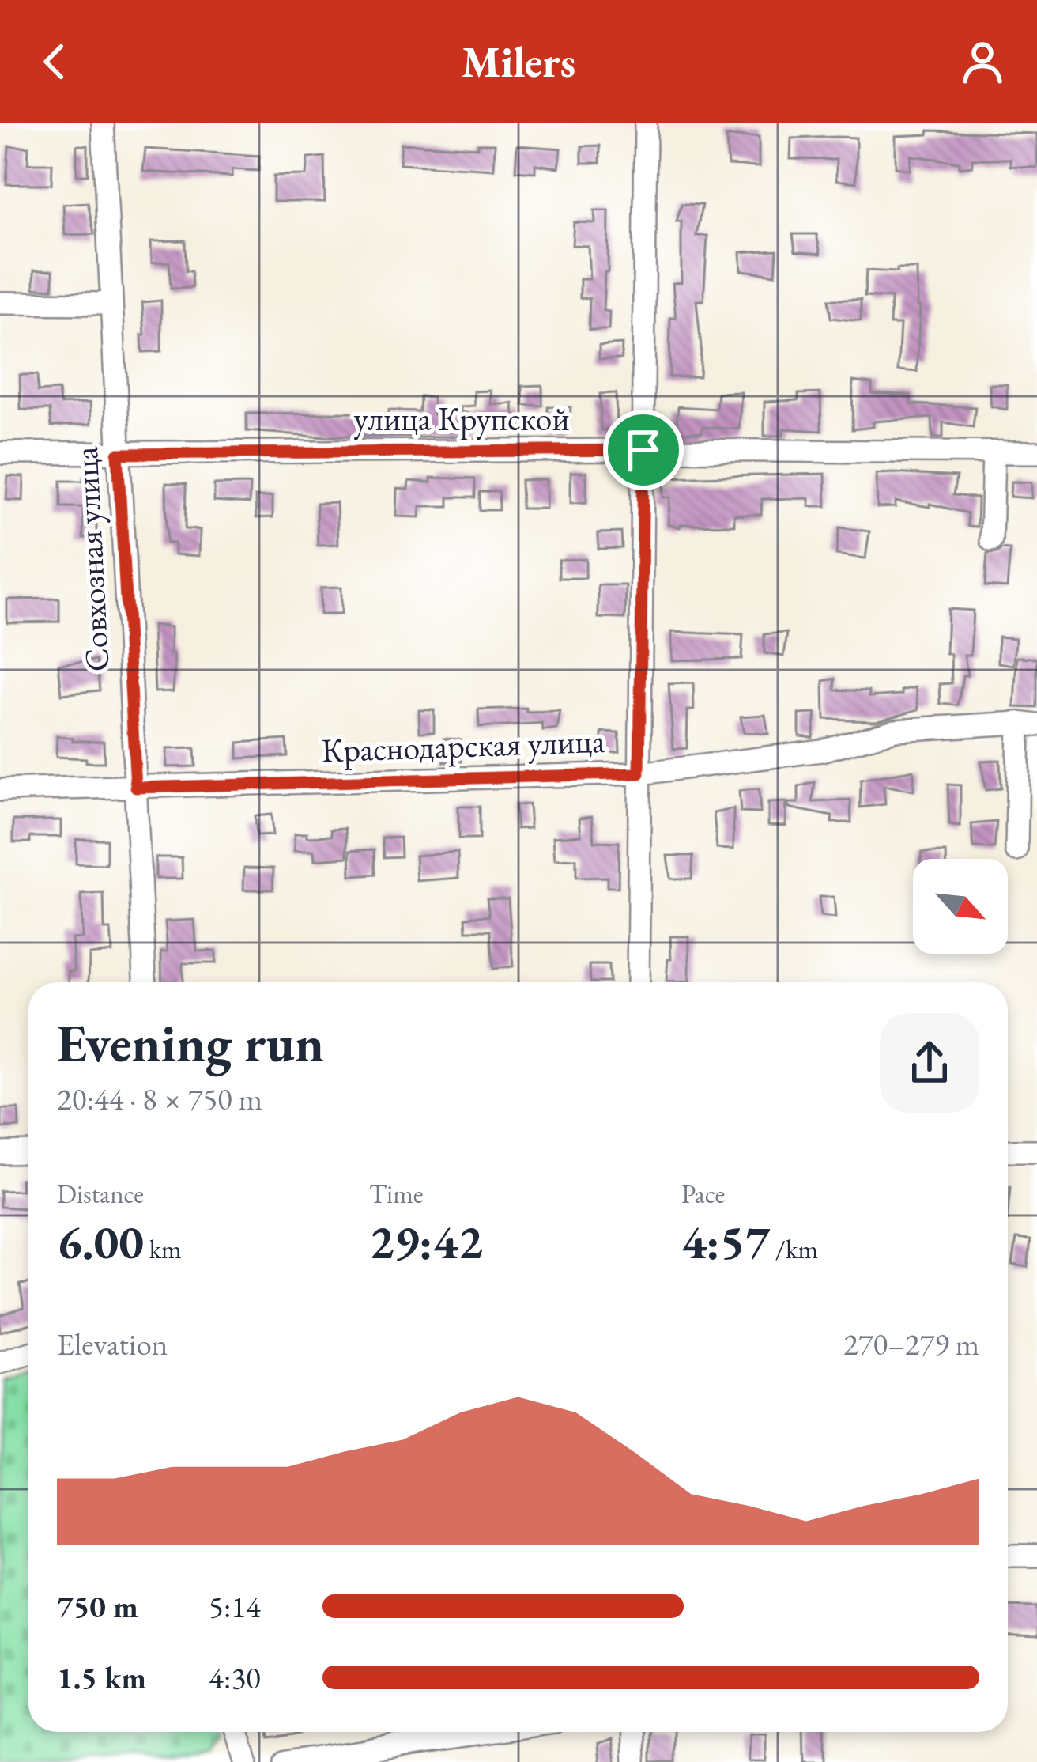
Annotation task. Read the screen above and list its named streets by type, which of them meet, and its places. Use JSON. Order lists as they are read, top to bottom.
{
  "streets": {
    "street": ["улица Крупской", "Совхозная улица", "Краснодарская улица"]
  },
  "crossings": [
    ["улица Крупской", "Совхозная улица"],
    ["Совхозная улица", "Краснодарская улица"]
  ],
  "north": "bottom right",
  "page": {
    "header": "Milers",
    "heading": ["Evening run", "20:44 · 8 × 750 m"],
    "stats": [
      ["Distance", "6.00 km"],
      ["Time", "29:42"],
      ["Pace", "4:57 /km"]
    ],
    "chart": ["Elevation", "270–279 m"],
    "list": [
      {
        "name": "750 m",
        "note": "5:14"
      },
      {
        "name": "1.5 km",
        "note": "4:30"
      }
    ]
  }
}
